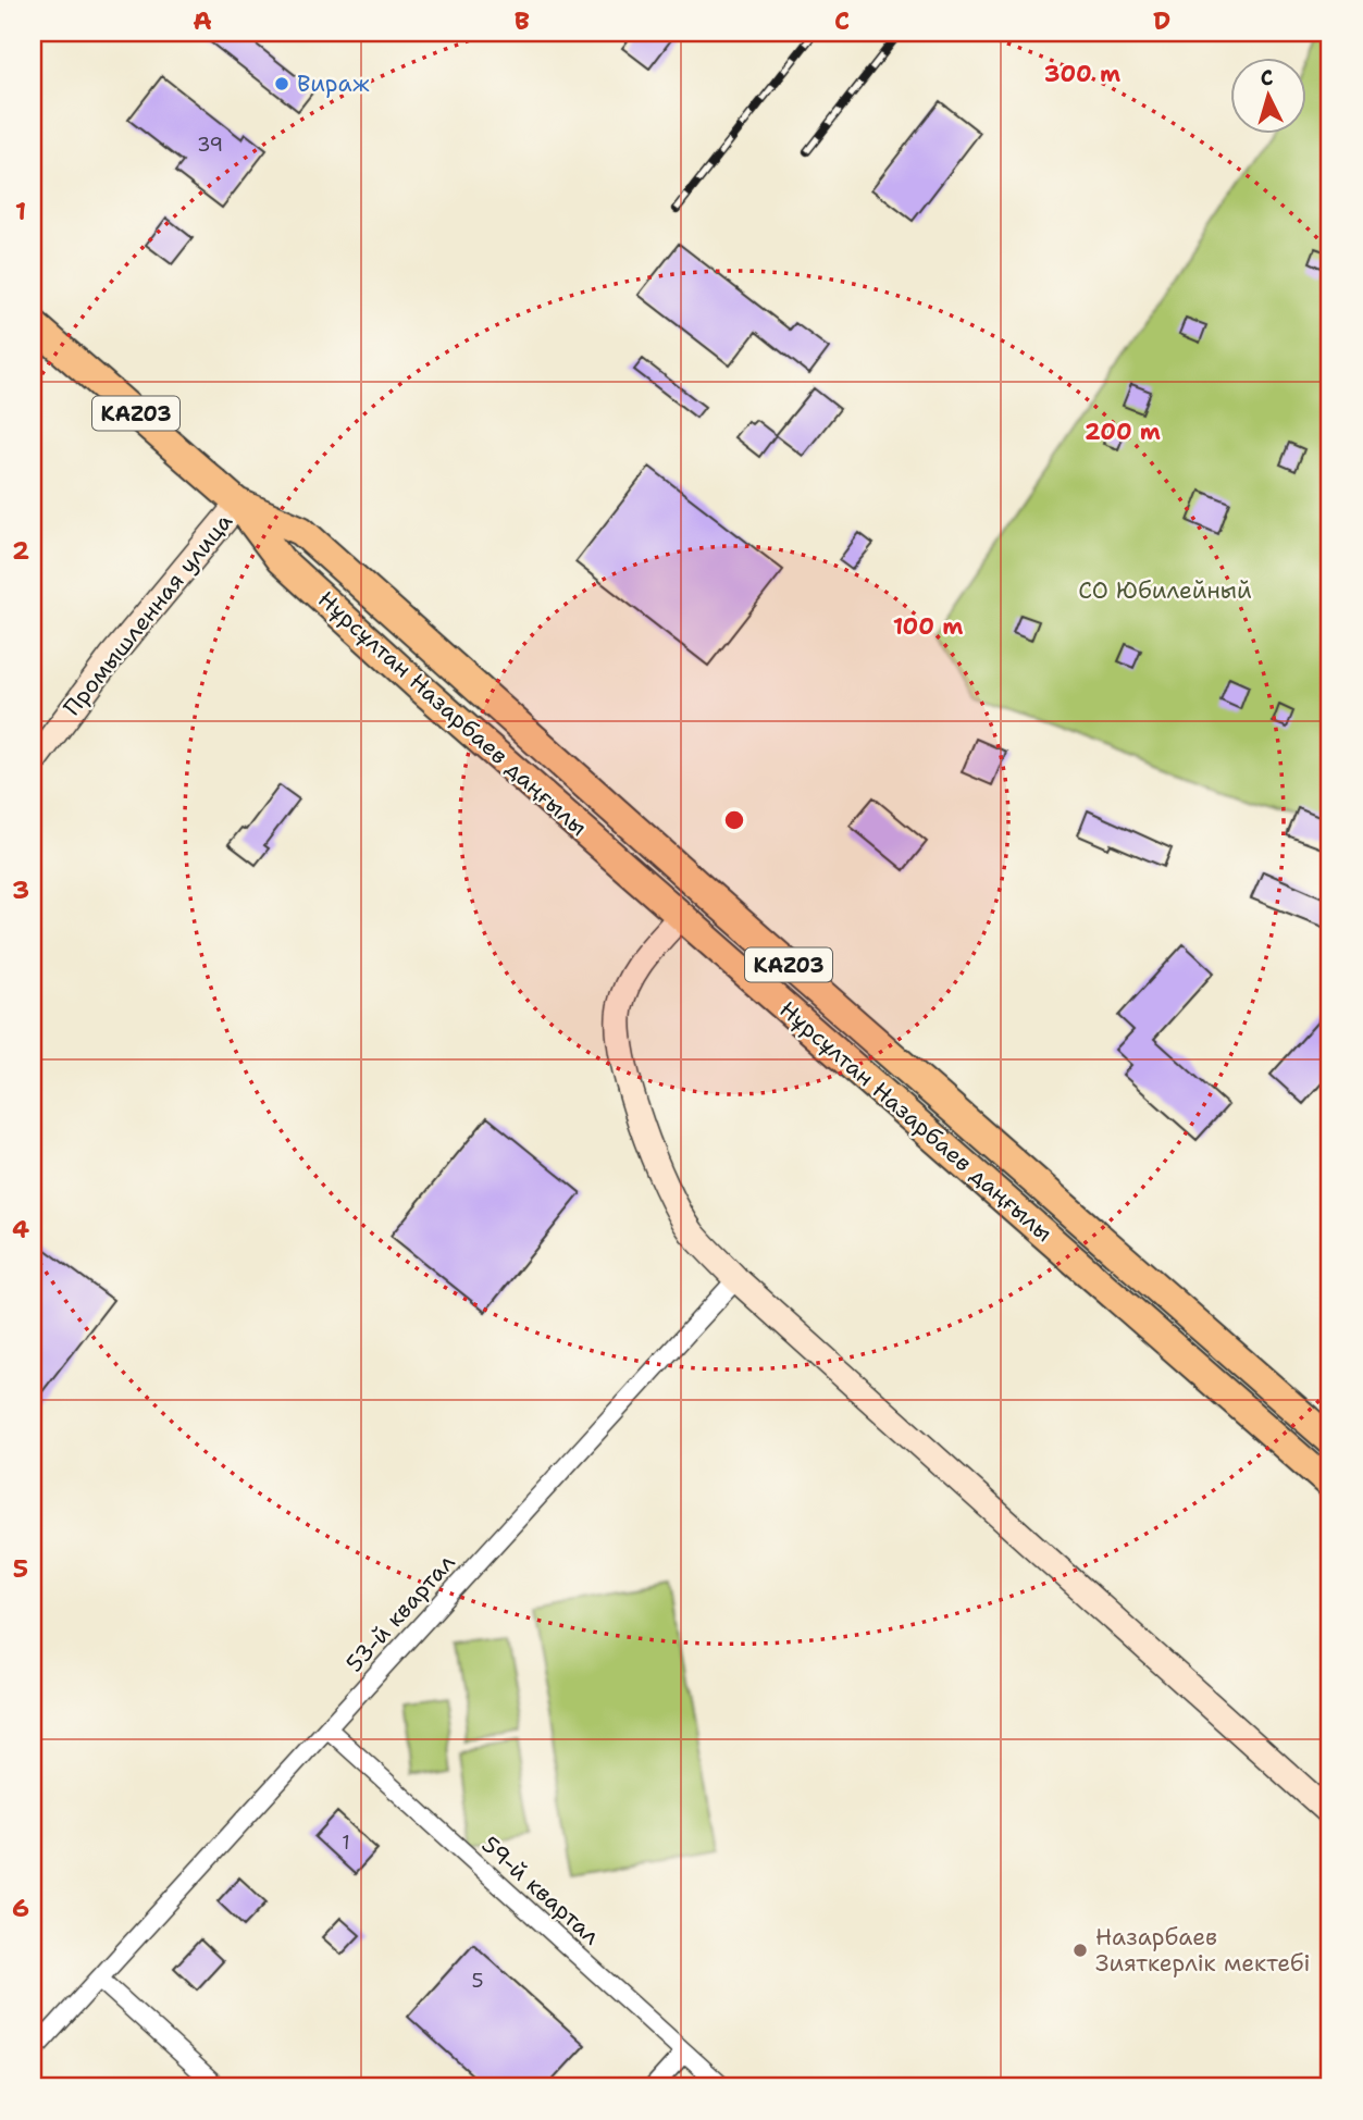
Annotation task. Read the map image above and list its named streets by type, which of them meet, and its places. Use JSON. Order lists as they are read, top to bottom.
{
  "streets": {
    "main road": ["KАZ03", "Нұрсұлтан Назарбаев даңғылы"],
    "street": ["Промышленная улица", "53-й квартал", "59-й квартал"]
  },
  "crossings": [
    ["Промышленная улица", "Нұрсұлтан Назарбаев даңғылы"],
    ["53-й квартал", "59-й квартал"]
  ],
  "parks": ["СО Юбилейный"],
  "places": ["Вираж", "Назарбаев Зияткерлік мектебі"],
  "house_numbers": ["39", "1", "5"],
  "north": "top",
  "grid": {
    "columns": [
      "A",
      "B",
      "C",
      "D"
    ],
    "rows": [
      "1",
      "2",
      "3",
      "4",
      "5",
      "6"
    ]
  },
  "rings": ["300 m", "200 m", "100 m"]
}
